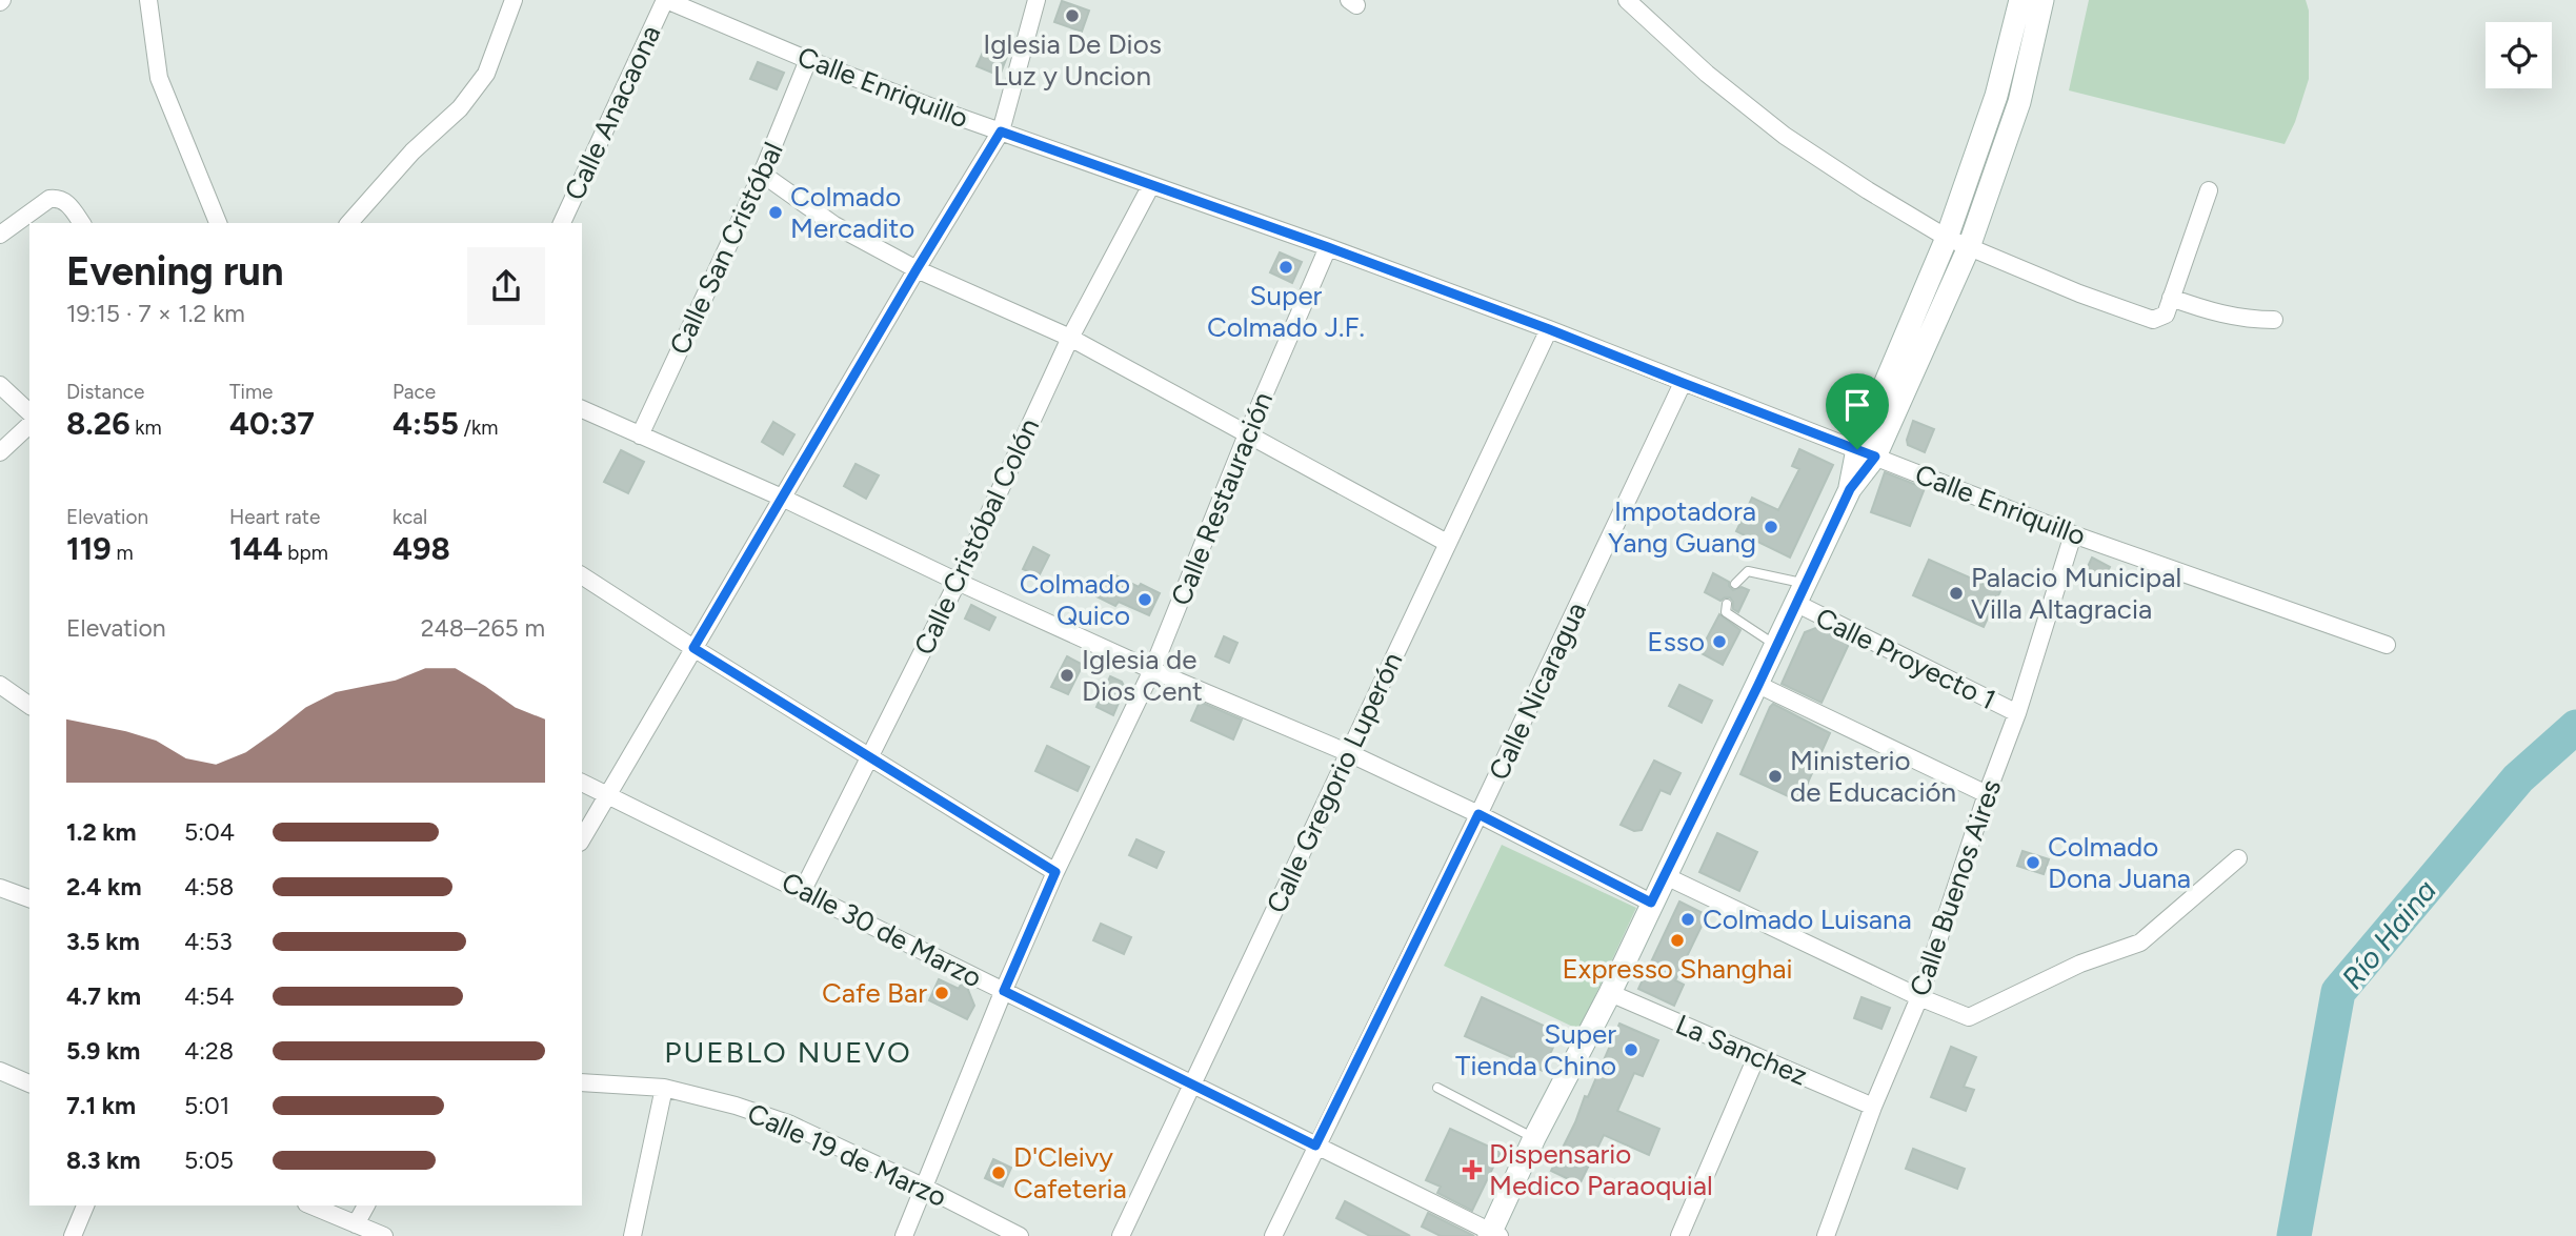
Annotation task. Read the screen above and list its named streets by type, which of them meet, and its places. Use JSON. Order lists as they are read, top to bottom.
{
  "streets": {
    "street": [
      "Calle Enriquillo",
      "Calle Anacaona",
      "Calle San Cristóbal",
      "Calle Restauración",
      "Calle Cristóbal Colón",
      "Calle Proyecto 1",
      "Calle Nicaragua",
      "Calle Gregorio Luperón",
      "Calle Buenos Aires",
      "Calle 30 de Marzo",
      "La Sanchez",
      "Calle 19 de Marzo"
    ]
  },
  "crossings": [
    ["Calle Enriquillo", "Calle Anacaona"],
    ["Calle Enriquillo", "Calle San Cristóbal"],
    ["Calle Enriquillo", "Calle Restauración"],
    ["Calle Enriquillo", "Calle Cristóbal Colón"],
    ["Calle Enriquillo", "Calle Nicaragua"],
    ["Calle Enriquillo", "Calle Gregorio Luperón"],
    ["Calle Enriquillo", "Calle Buenos Aires"],
    ["Calle Restauración", "Calle 30 de Marzo"],
    ["Calle Restauración", "Calle 19 de Marzo"],
    ["Calle Cristóbal Colón", "Calle 30 de Marzo"],
    ["Calle Proyecto 1", "Calle Buenos Aires"],
    ["Calle Nicaragua", "Calle 30 de Marzo"],
    ["Calle Gregorio Luperón", "Calle 30 de Marzo"],
    ["Calle Buenos Aires", "La Sanchez"]
  ],
  "districts": ["PUEBLO NUEVO"],
  "water": ["Río Haina"],
  "places": {
    "other": [
      "Iglesia De Dios Luz y Uncion",
      "Colmado Mercadito",
      "Super Colmado J.F.",
      "Impotadora Yang Guang",
      "Palacio Municipal Villa Altagracia",
      "Colmado Quico",
      "Esso",
      "Iglesia de Dios Cent",
      "Ministerio de Educación",
      "Colmado Dona Juana",
      "Colmado Luisana",
      "Expresso Shanghai",
      "Cafe Bar",
      "Super Tienda Chino",
      "D'Cleivy Cafeteria"
    ],
    "health": ["Dispensario Medico Paraoquial"]
  },
  "page": {
    "heading": ["Evening run", "19:15 · 7 × 1.2 km"],
    "stats": [
      ["Distance", "8.26 km"],
      ["Time", "40:37"],
      ["Pace", "4:55 /km"],
      ["Elevation", "119 m"],
      ["Heart rate", "144 bpm"],
      ["kcal", "498"]
    ],
    "chart": ["Elevation", "248–265 m"],
    "list": [
      {
        "name": "1.2 km",
        "note": "5:04"
      },
      {
        "name": "2.4 km",
        "note": "4:58"
      },
      {
        "name": "3.5 km",
        "note": "4:53"
      },
      {
        "name": "4.7 km",
        "note": "4:54"
      },
      {
        "name": "5.9 km",
        "note": "4:28"
      },
      {
        "name": "7.1 km",
        "note": "5:01"
      },
      {
        "name": "8.3 km",
        "note": "5:05"
      }
    ]
  }
}
